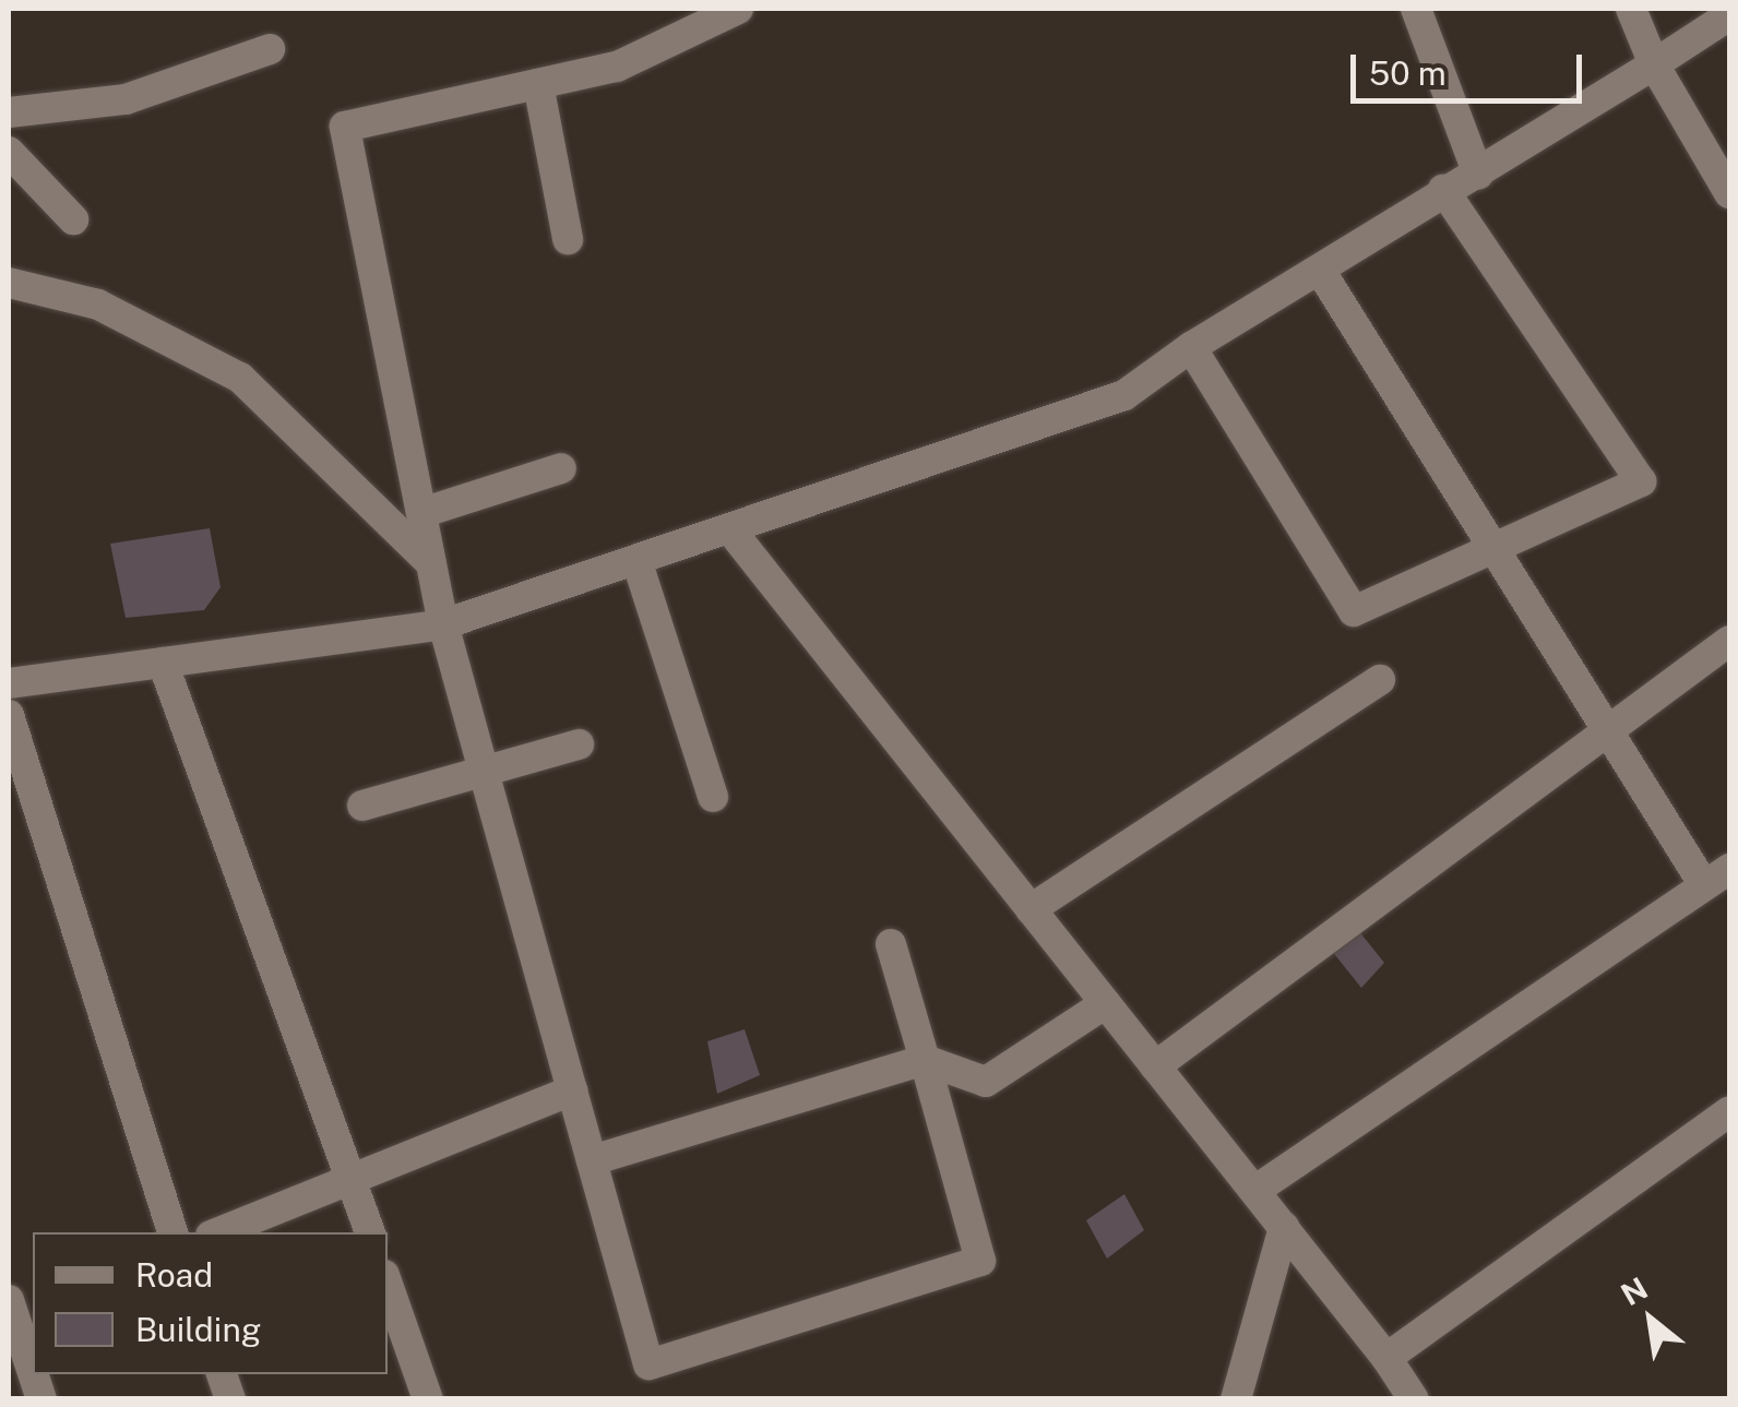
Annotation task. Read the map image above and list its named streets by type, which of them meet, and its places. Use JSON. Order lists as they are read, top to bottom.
{
  "legend": ["Road", "Building"],
  "scale_bar": "50 m",
  "north": "top left"
}
